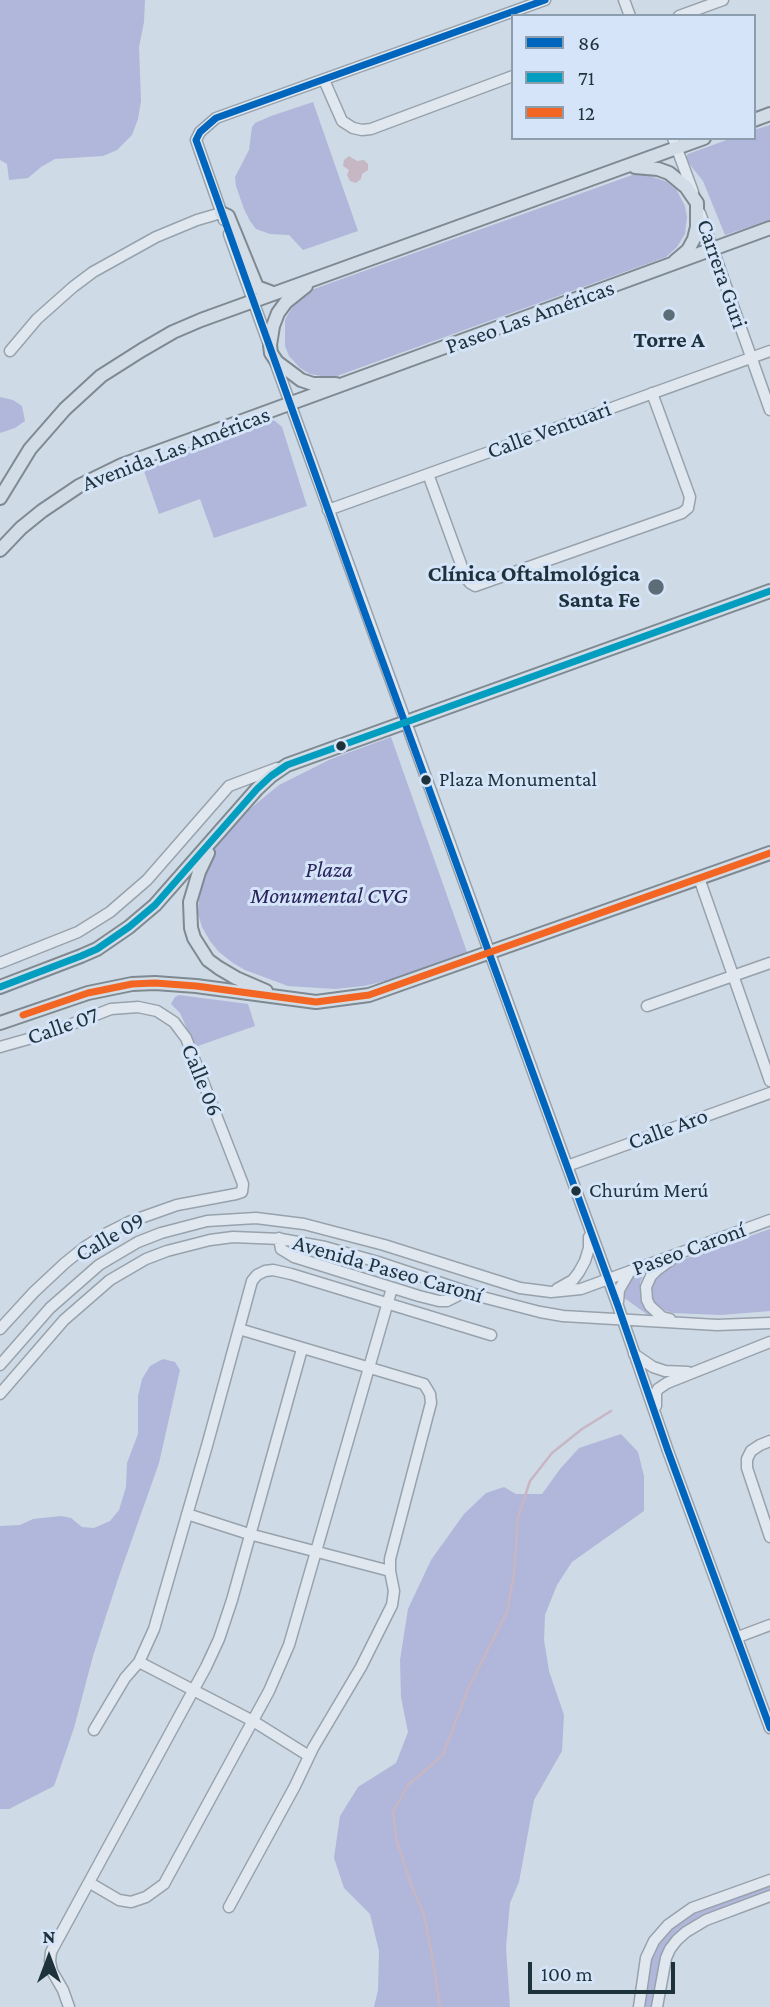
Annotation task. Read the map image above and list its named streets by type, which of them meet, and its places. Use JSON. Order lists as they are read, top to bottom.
{
  "streets": {
    "main road": ["Paseo Las Américas", "Avenida Las Américas"],
    "street": [
      "Carrera Guri",
      "Calle Ventuari",
      "Calle 07",
      "Calle 06",
      "Calle Aro",
      "Calle 09",
      "Paseo Caroní",
      "Avenida Paseo Caroní"
    ]
  },
  "crossings": [
    ["Carrera Guri", "Paseo Las Américas"],
    ["Carrera Guri", "Calle Ventuari"],
    ["Paseo Las Américas", "Avenida Las Américas"],
    ["Calle 07", "Calle 06"],
    ["Calle 06", "Calle 09"],
    ["Paseo Caroní", "Avenida Paseo Caroní"]
  ],
  "parks": ["Plaza Monumental CVG"],
  "places": [
    "Torre A",
    "Clínica Oftalmológica Santa Fe",
    "Plaza Monumental",
    "Churúm Merú"
  ],
  "lines": ["transit line 86", "transit line 71", "transit line 12"],
  "legend": ["86", "71", "12"],
  "scale_bar": "100 m",
  "north": "top"
}
